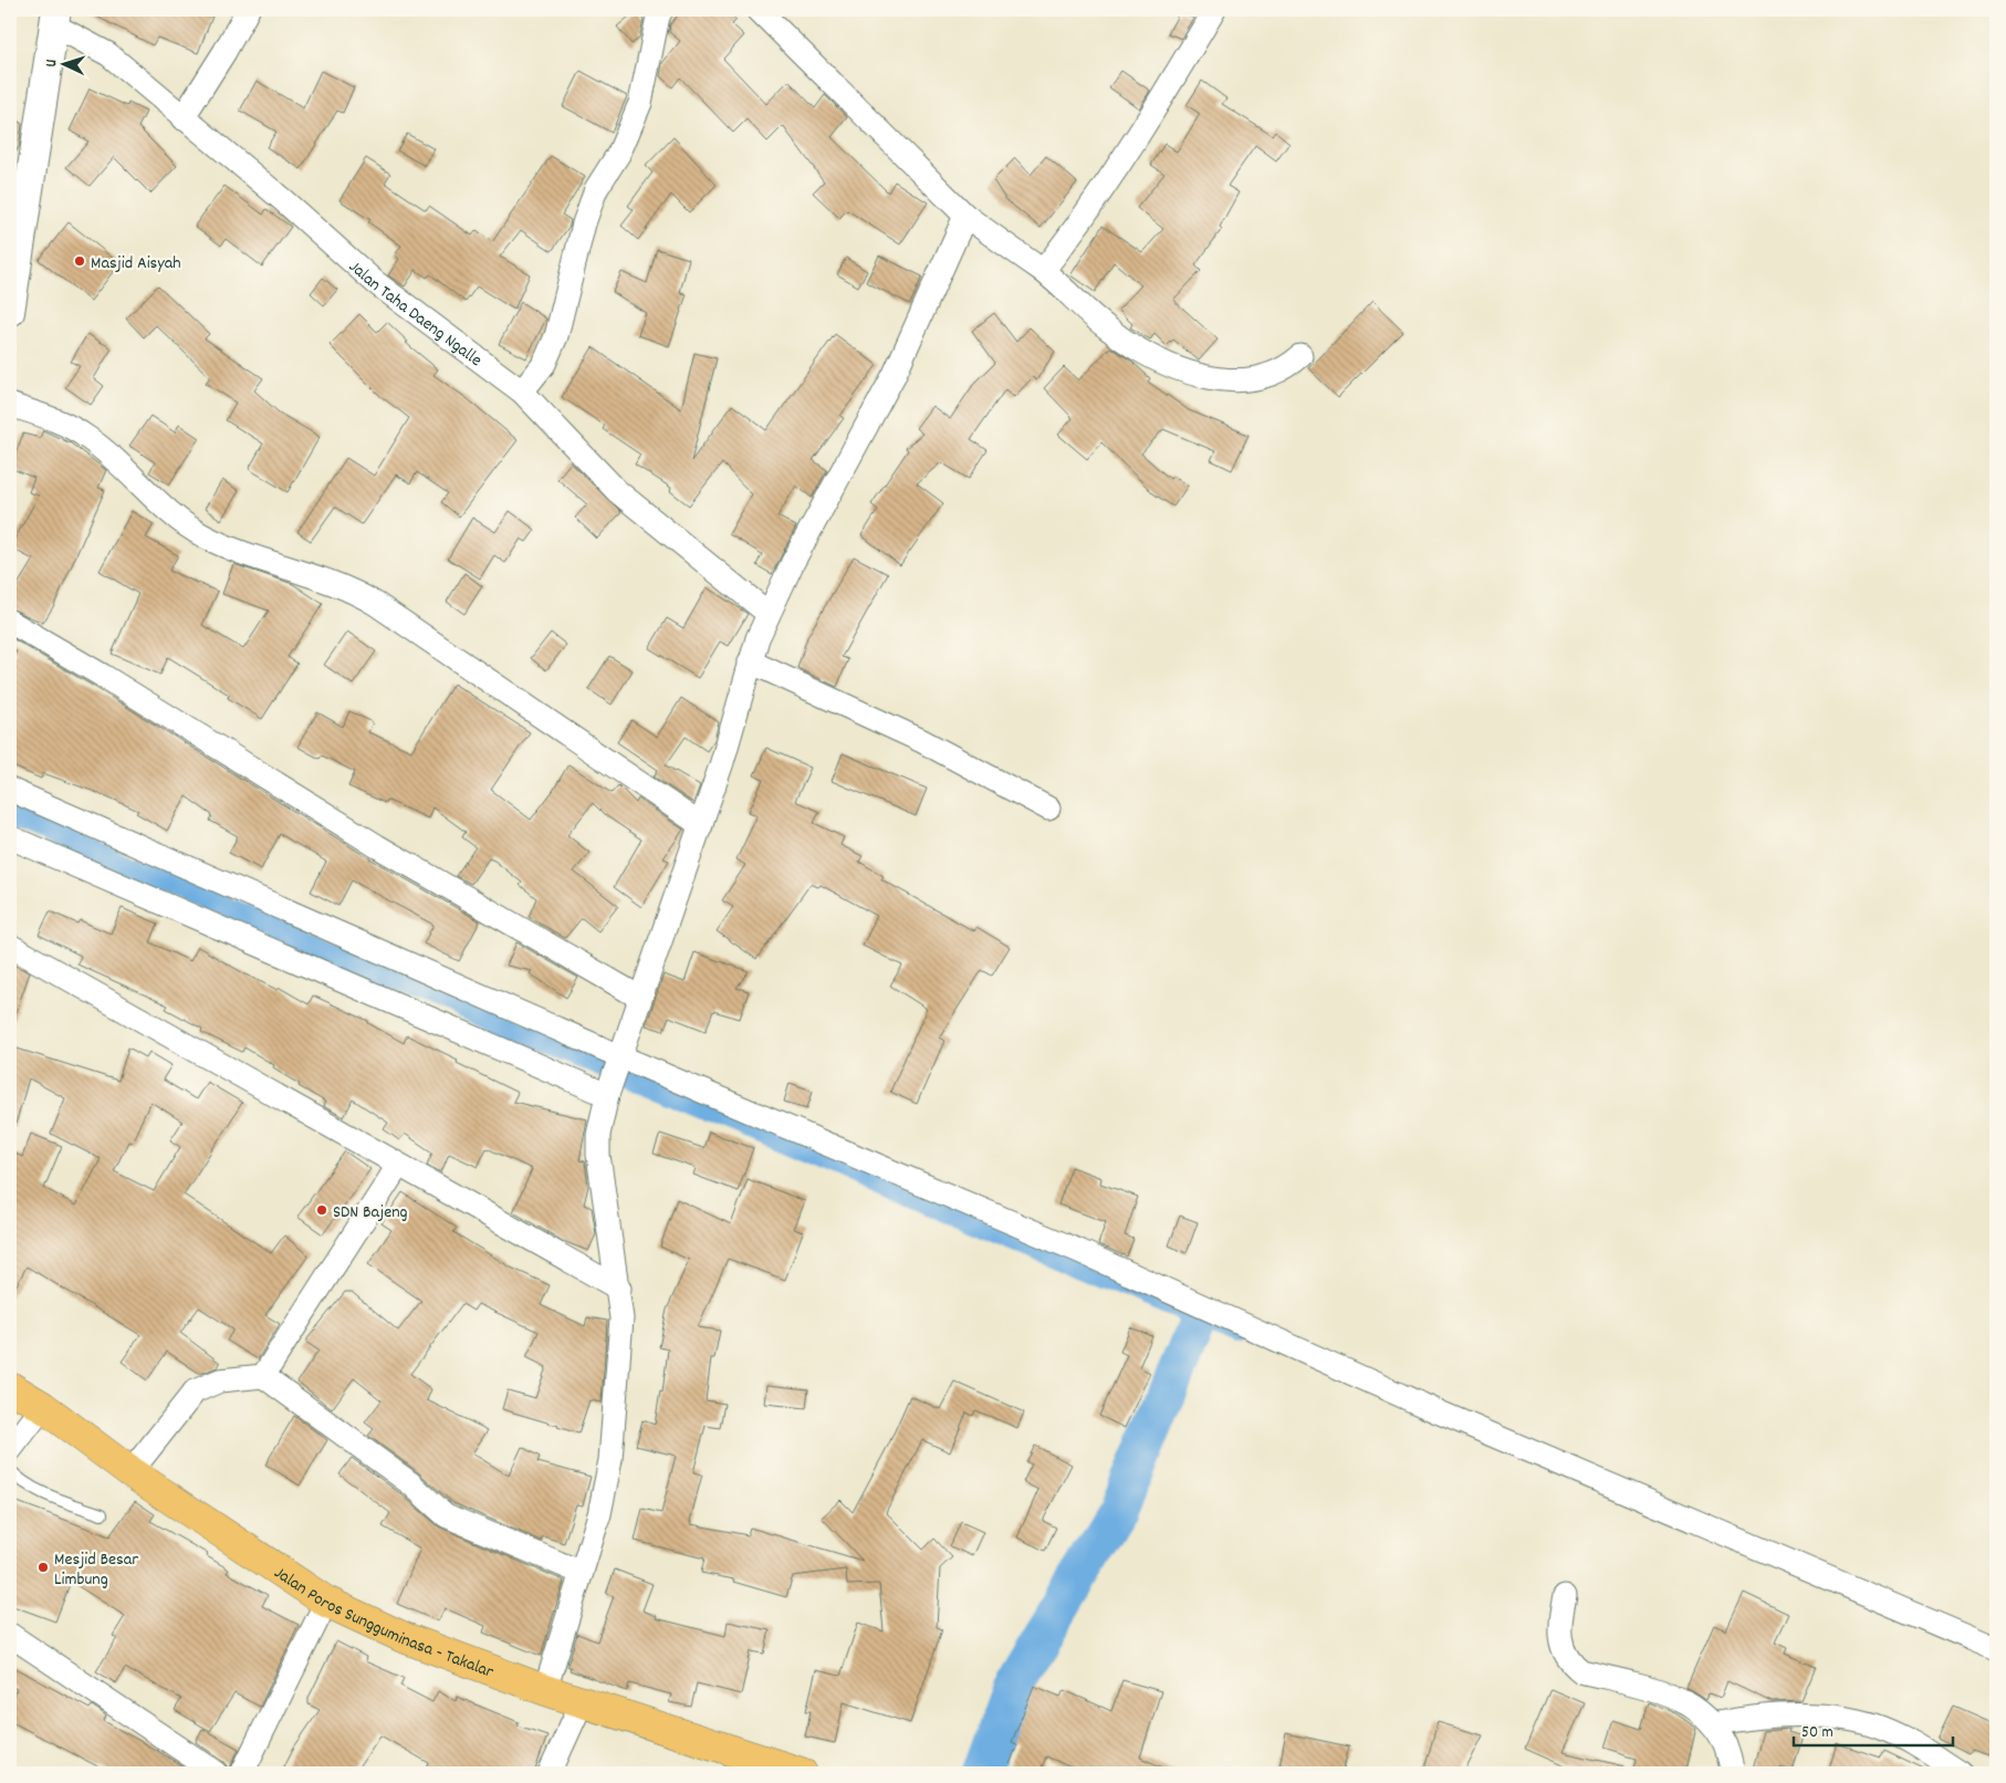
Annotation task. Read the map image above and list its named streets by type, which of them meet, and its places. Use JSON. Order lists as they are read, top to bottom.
{
  "streets": {
    "highway": ["Jalan Poros Sungguminasa - Takalar"],
    "street": ["Jalan Taha Daeng Ngalle"]
  },
  "places": ["Masjid Aisyah", "SDN Bajeng", "Mesjid Besar Limbung"],
  "scale_bar": "50 m",
  "north": "left"
}
